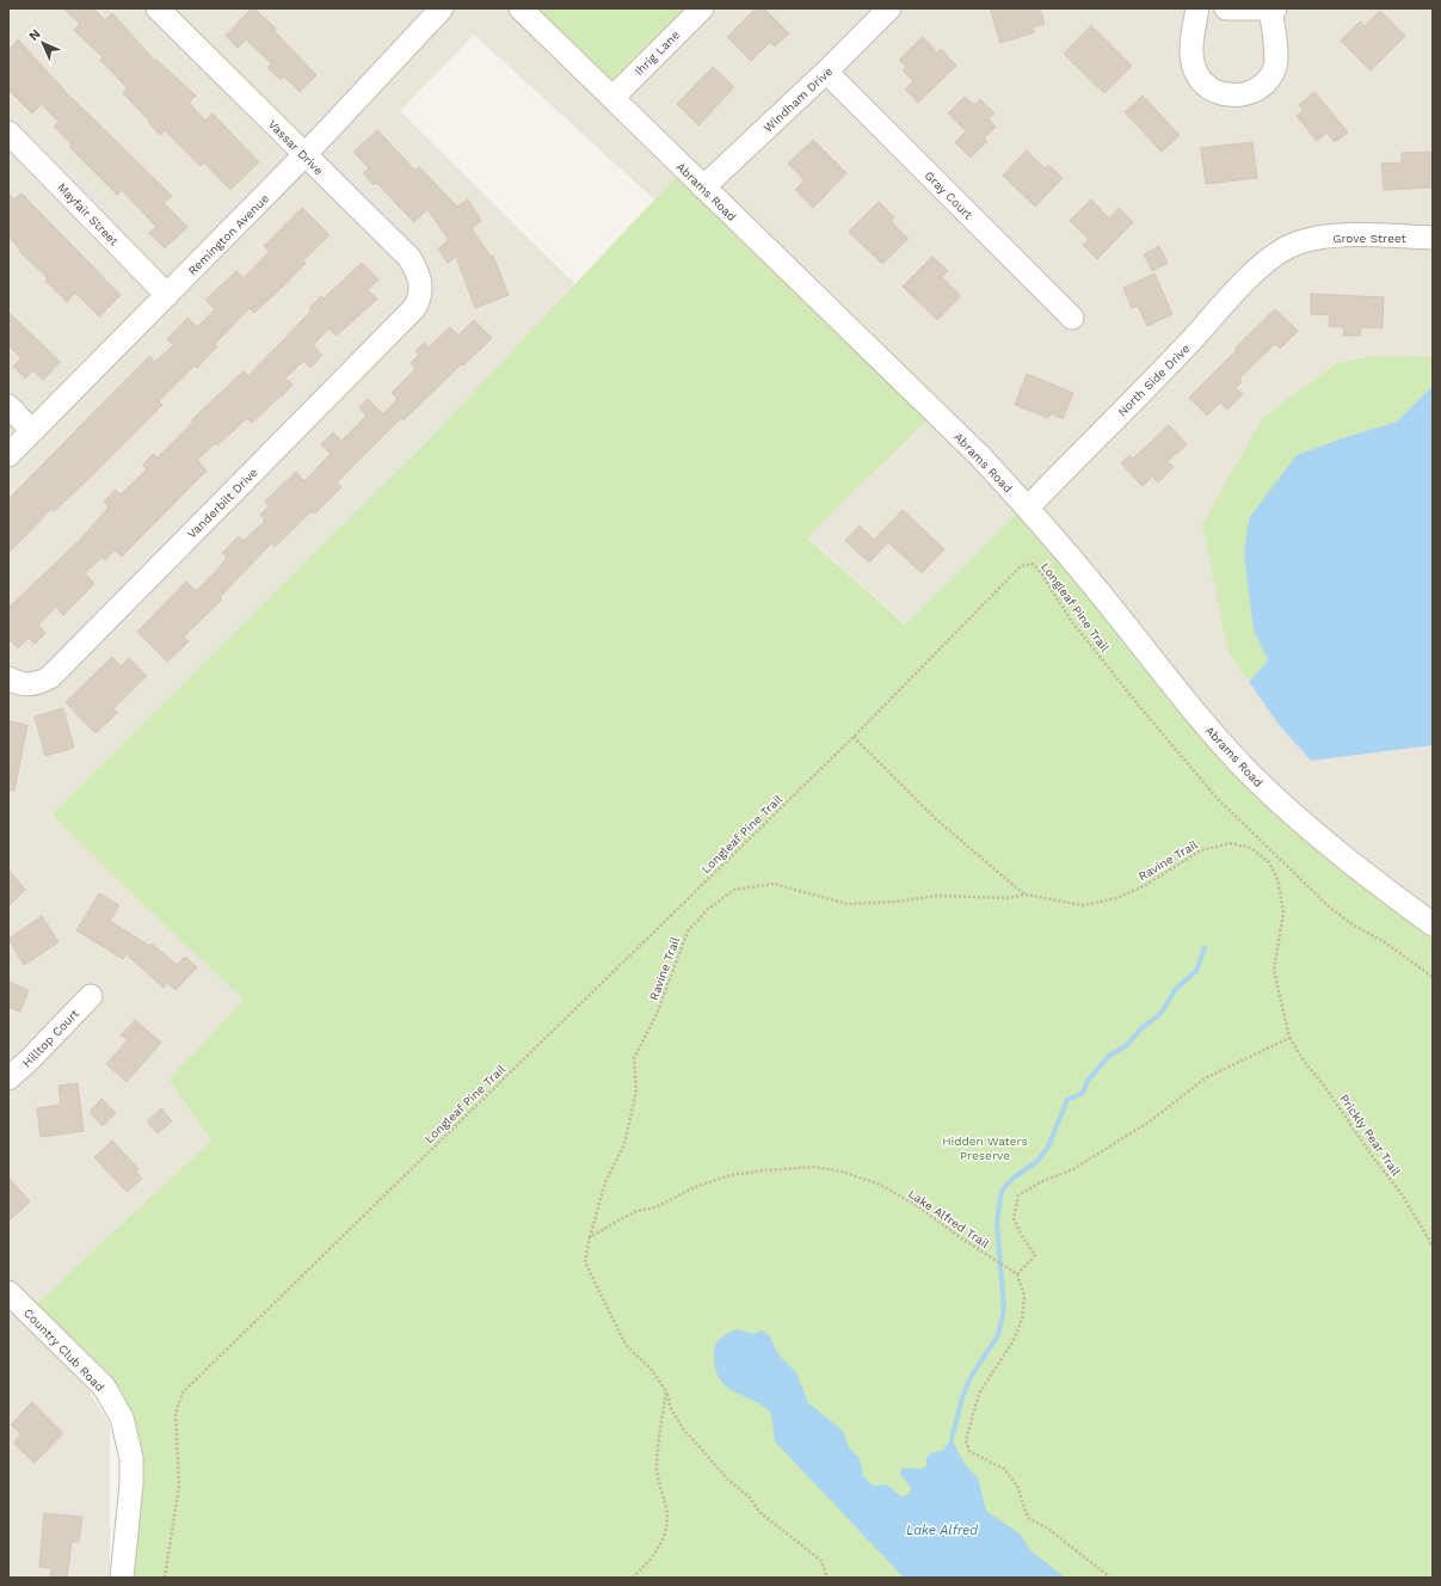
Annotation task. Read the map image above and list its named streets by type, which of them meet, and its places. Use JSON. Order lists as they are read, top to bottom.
{
  "streets": {
    "street": [
      "Ihrig Lane",
      "Windham Drive",
      "Vassar Drive",
      "Abrams Road",
      "Gray Court",
      "Mayfair Street",
      "Remington Avenue",
      "Grove Street",
      "North Side Drive",
      "Vanderbilt Drive",
      "Hilltop Court",
      "Country Club Road"
    ],
    "path": [
      "Longleaf Pine Trail",
      "Ravine Trail",
      "Prickly Pear Trail",
      "Lake Alfred Trail"
    ]
  },
  "crossings": [
    ["Ihrig Lane", "Abrams Road"],
    ["Windham Drive", "Abrams Road"],
    ["Windham Drive", "Gray Court"],
    ["Vassar Drive", "Remington Avenue"],
    ["Vassar Drive", "Vanderbilt Drive"],
    ["Abrams Road", "North Side Drive"],
    ["Mayfair Street", "Remington Avenue"],
    ["Grove Street", "North Side Drive"],
    ["Ravine Trail", "Prickly Pear Trail"],
    ["Ravine Trail", "Lake Alfred Trail"]
  ],
  "water": ["Lake Alfred"],
  "parks": ["Hidden Waters Preserve"],
  "north": "top left"
}
